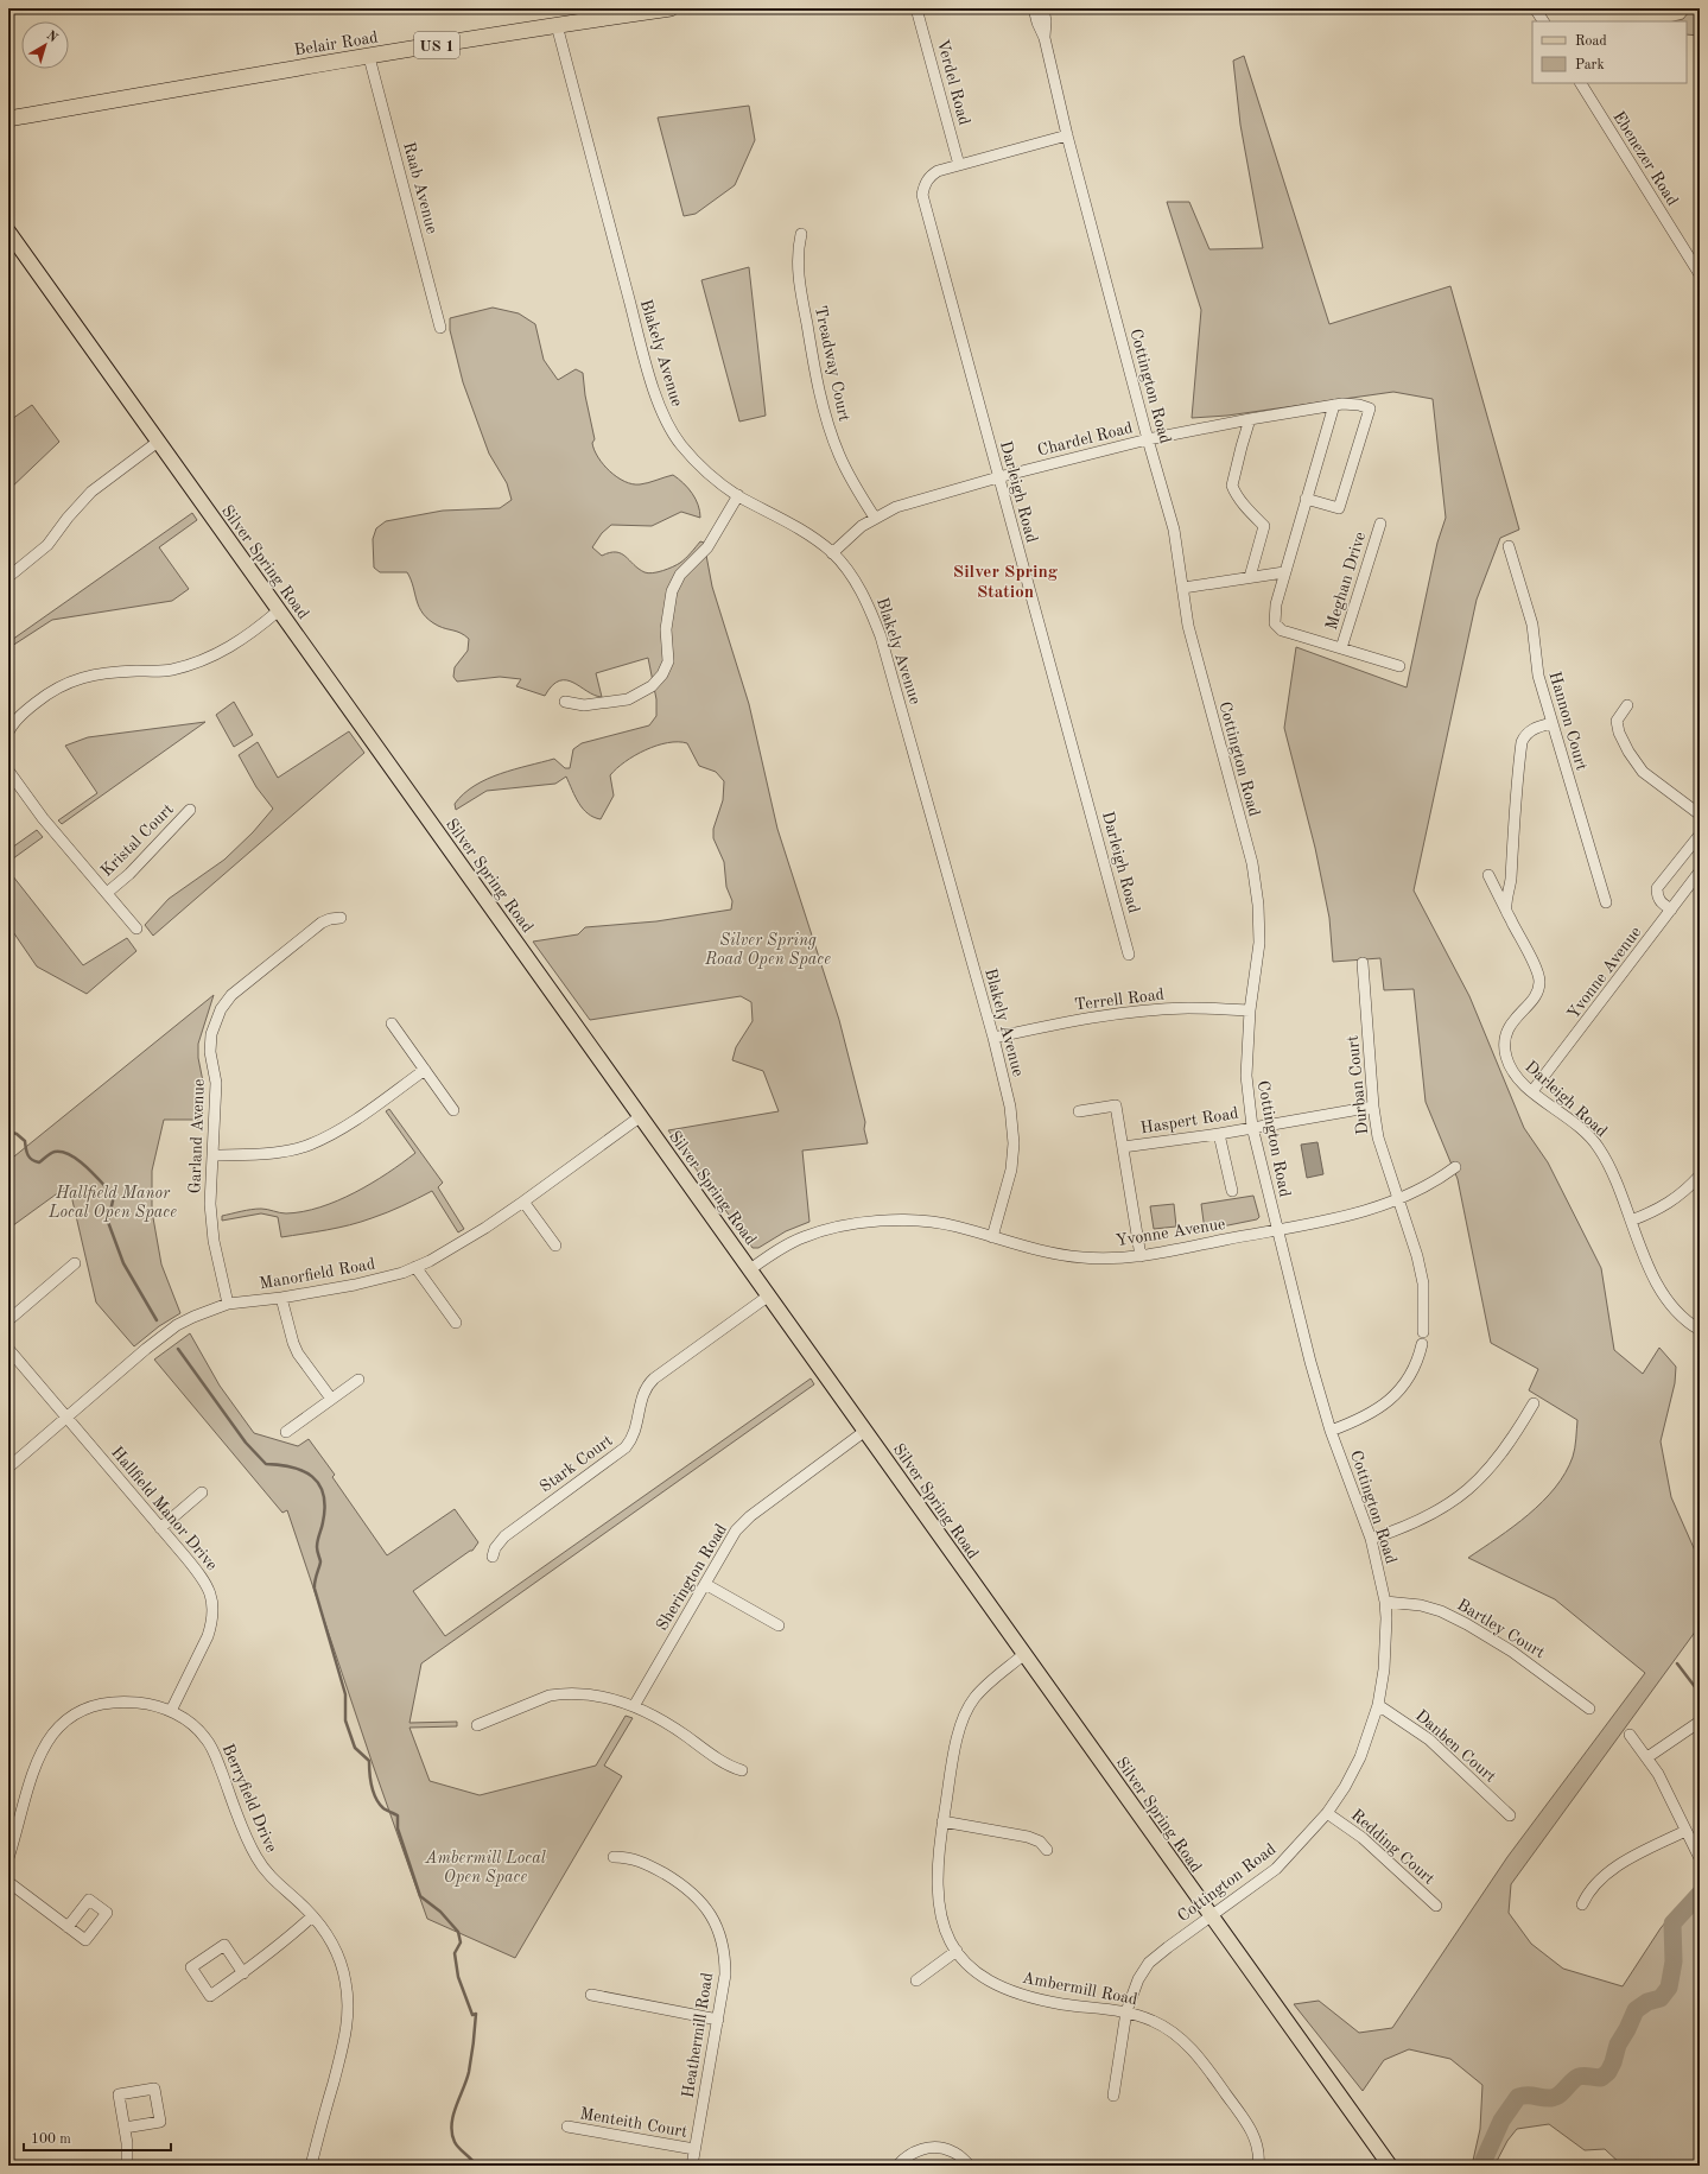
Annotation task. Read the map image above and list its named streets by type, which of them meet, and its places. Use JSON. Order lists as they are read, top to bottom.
{
  "streets": {
    "highway": ["Belair Road", "US 1"],
    "main road": ["Silver Spring Road"],
    "street": [
      "Verdel Road",
      "Ebenezer Road",
      "Raab Avenue",
      "Blakely Avenue",
      "Treadway Court",
      "Cottington Road",
      "Chardel Road",
      "Darleigh Road",
      "Meghan Drive",
      "Hannon Court",
      "Kristal Court",
      "Yvonne Avenue",
      "Terrell Road",
      "Durban Court",
      "Haspert Road",
      "Garland Avenue",
      "Manorfield Road",
      "Stark Court",
      "Hallfield Manor Drive",
      "Sherington Road",
      "Bartley Court",
      "Danben Court",
      "Berryfield Drive",
      "Redding Court",
      "Ambermill Road",
      "Heathermill Road",
      "Menteith Court"
    ]
  },
  "crossings": [
    ["Belair Road", "Raab Avenue"],
    ["Belair Road", "Blakely Avenue"],
    ["Verdel Road", "Darleigh Road"],
    ["Blakely Avenue", "Chardel Road"],
    ["Blakely Avenue", "Yvonne Avenue"],
    ["Blakely Avenue", "Terrell Road"],
    ["Treadway Court", "Chardel Road"],
    ["Cottington Road", "Chardel Road"],
    ["Cottington Road", "Darleigh Road"],
    ["Cottington Road", "Silver Spring Road"],
    ["Cottington Road", "Yvonne Avenue"],
    ["Cottington Road", "Terrell Road"],
    ["Cottington Road", "Haspert Road"],
    ["Cottington Road", "Bartley Court"],
    ["Cottington Road", "Danben Court"],
    ["Cottington Road", "Redding Court"],
    ["Cottington Road", "Ambermill Road"],
    ["Chardel Road", "Darleigh Road"],
    ["Darleigh Road", "Yvonne Avenue"],
    ["Silver Spring Road", "Yvonne Avenue"],
    ["Silver Spring Road", "Manorfield Road"],
    ["Silver Spring Road", "Stark Court"],
    ["Silver Spring Road", "Sherington Road"],
    ["Silver Spring Road", "Ambermill Road"],
    ["Yvonne Avenue", "Durban Court"],
    ["Durban Court", "Haspert Road"],
    ["Garland Avenue", "Manorfield Road"],
    ["Manorfield Road", "Hallfield Manor Drive"],
    ["Hallfield Manor Drive", "Berryfield Drive"],
    ["Heathermill Road", "Menteith Court"]
  ],
  "districts": ["Silver Spring Station"],
  "parks": ["Silver Spring Road Open Space", "Hallfield Manor Local Open Space", "Ambermill Local Open Space"],
  "legend": ["Road", "Park"],
  "scale_bar": "100 m",
  "north": "top right"
}
